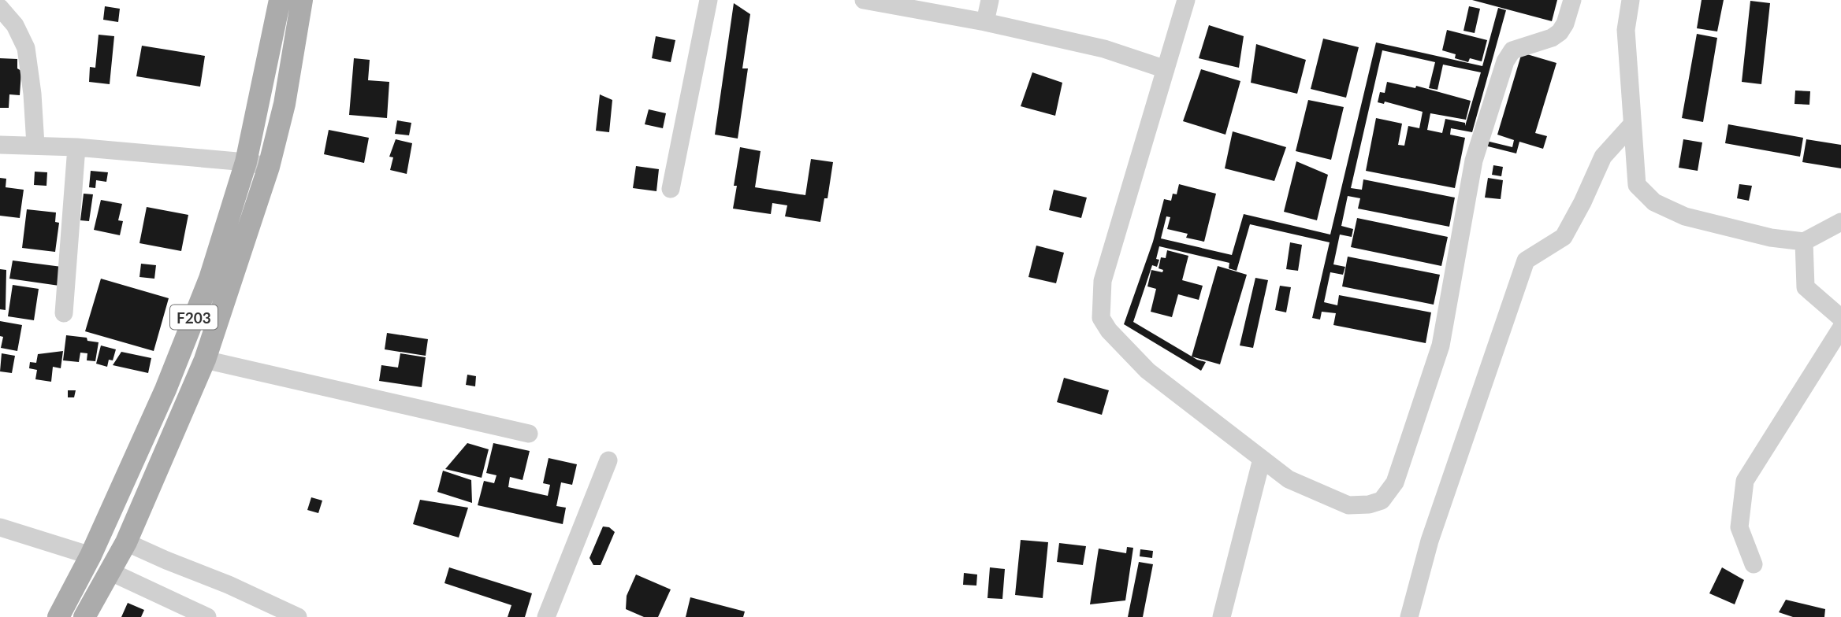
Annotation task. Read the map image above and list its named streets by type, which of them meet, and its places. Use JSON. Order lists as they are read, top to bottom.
{
  "streets": {
    "main road": ["F203"]
  }
}
